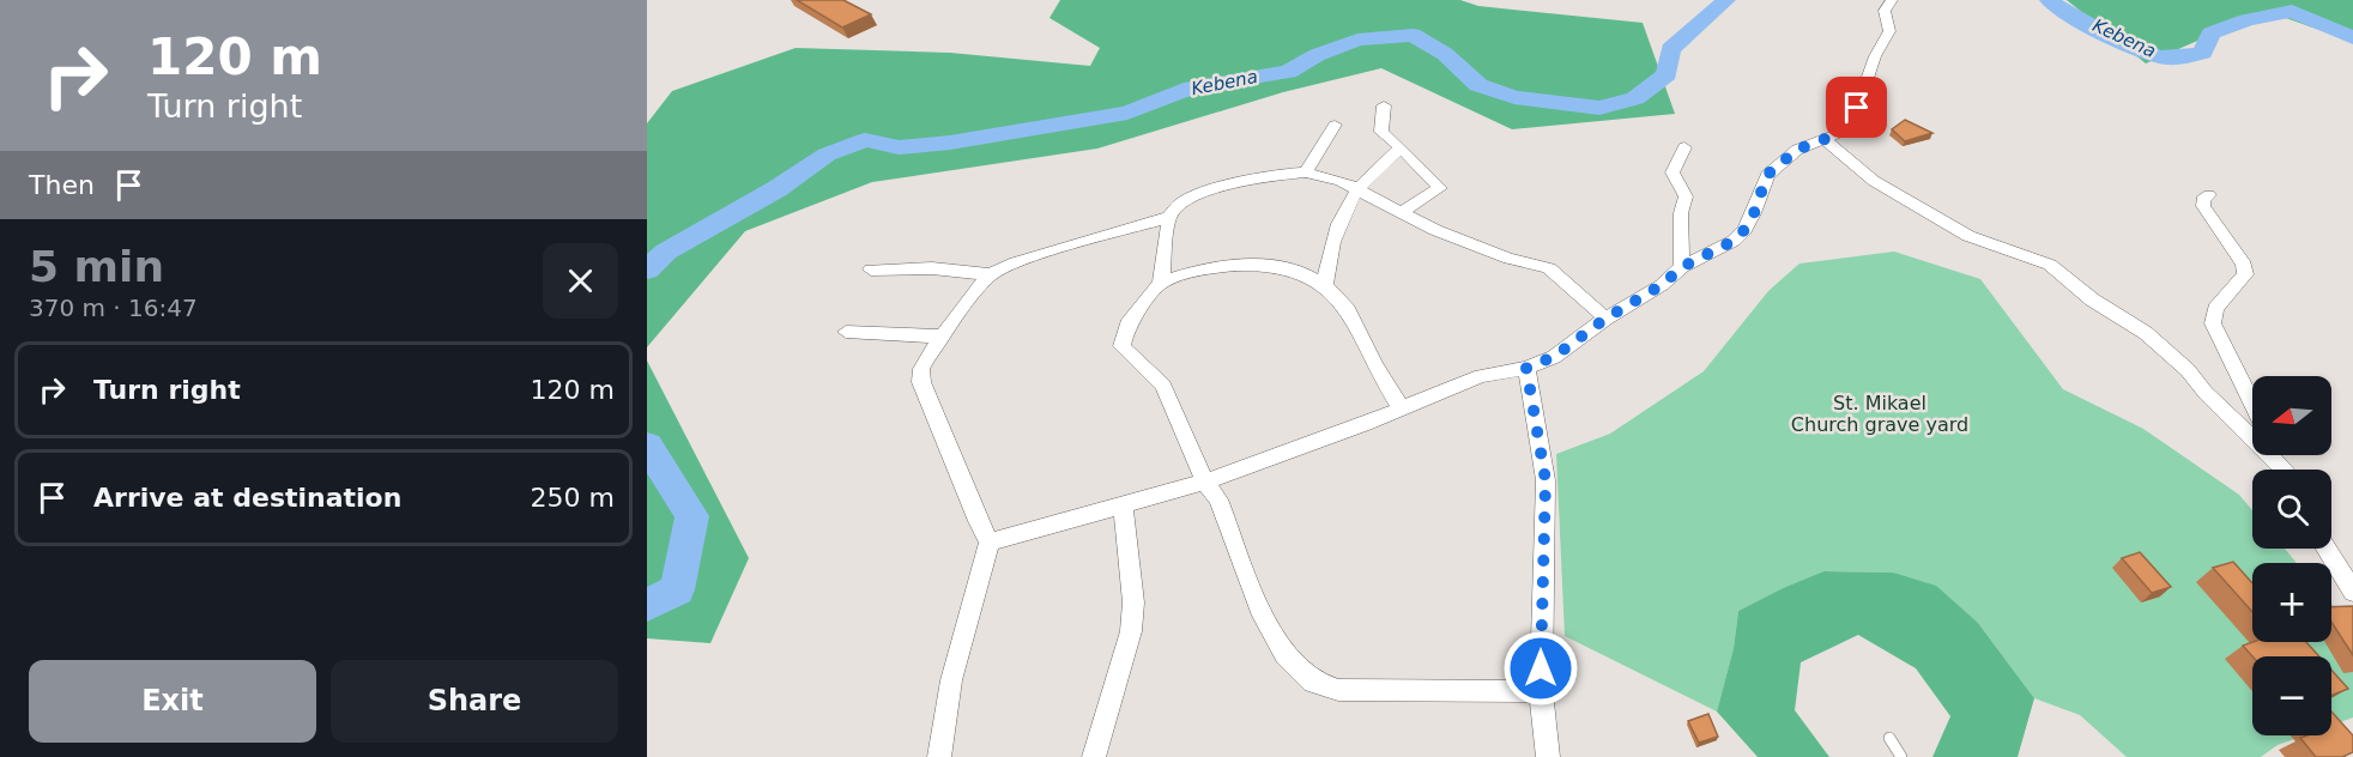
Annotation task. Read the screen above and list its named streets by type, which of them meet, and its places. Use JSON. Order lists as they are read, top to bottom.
{
  "water": ["Kebena"],
  "parks": ["St. Mikael Church grave yard"],
  "north": "left",
  "page": {
    "turn": ["120 m", "Turn right"],
    "then": "Then",
    "heading": ["5 min", "370 m · 16:47"],
    "list": [
      {
        "name": "Turn right",
        "value": "120 m"
      },
      {
        "name": "Arrive at destination",
        "value": "250 m"
      }
    ],
    "map_buttons": ["+", "−"],
    "buttons": ["Exit", "Share"]
  }
}
